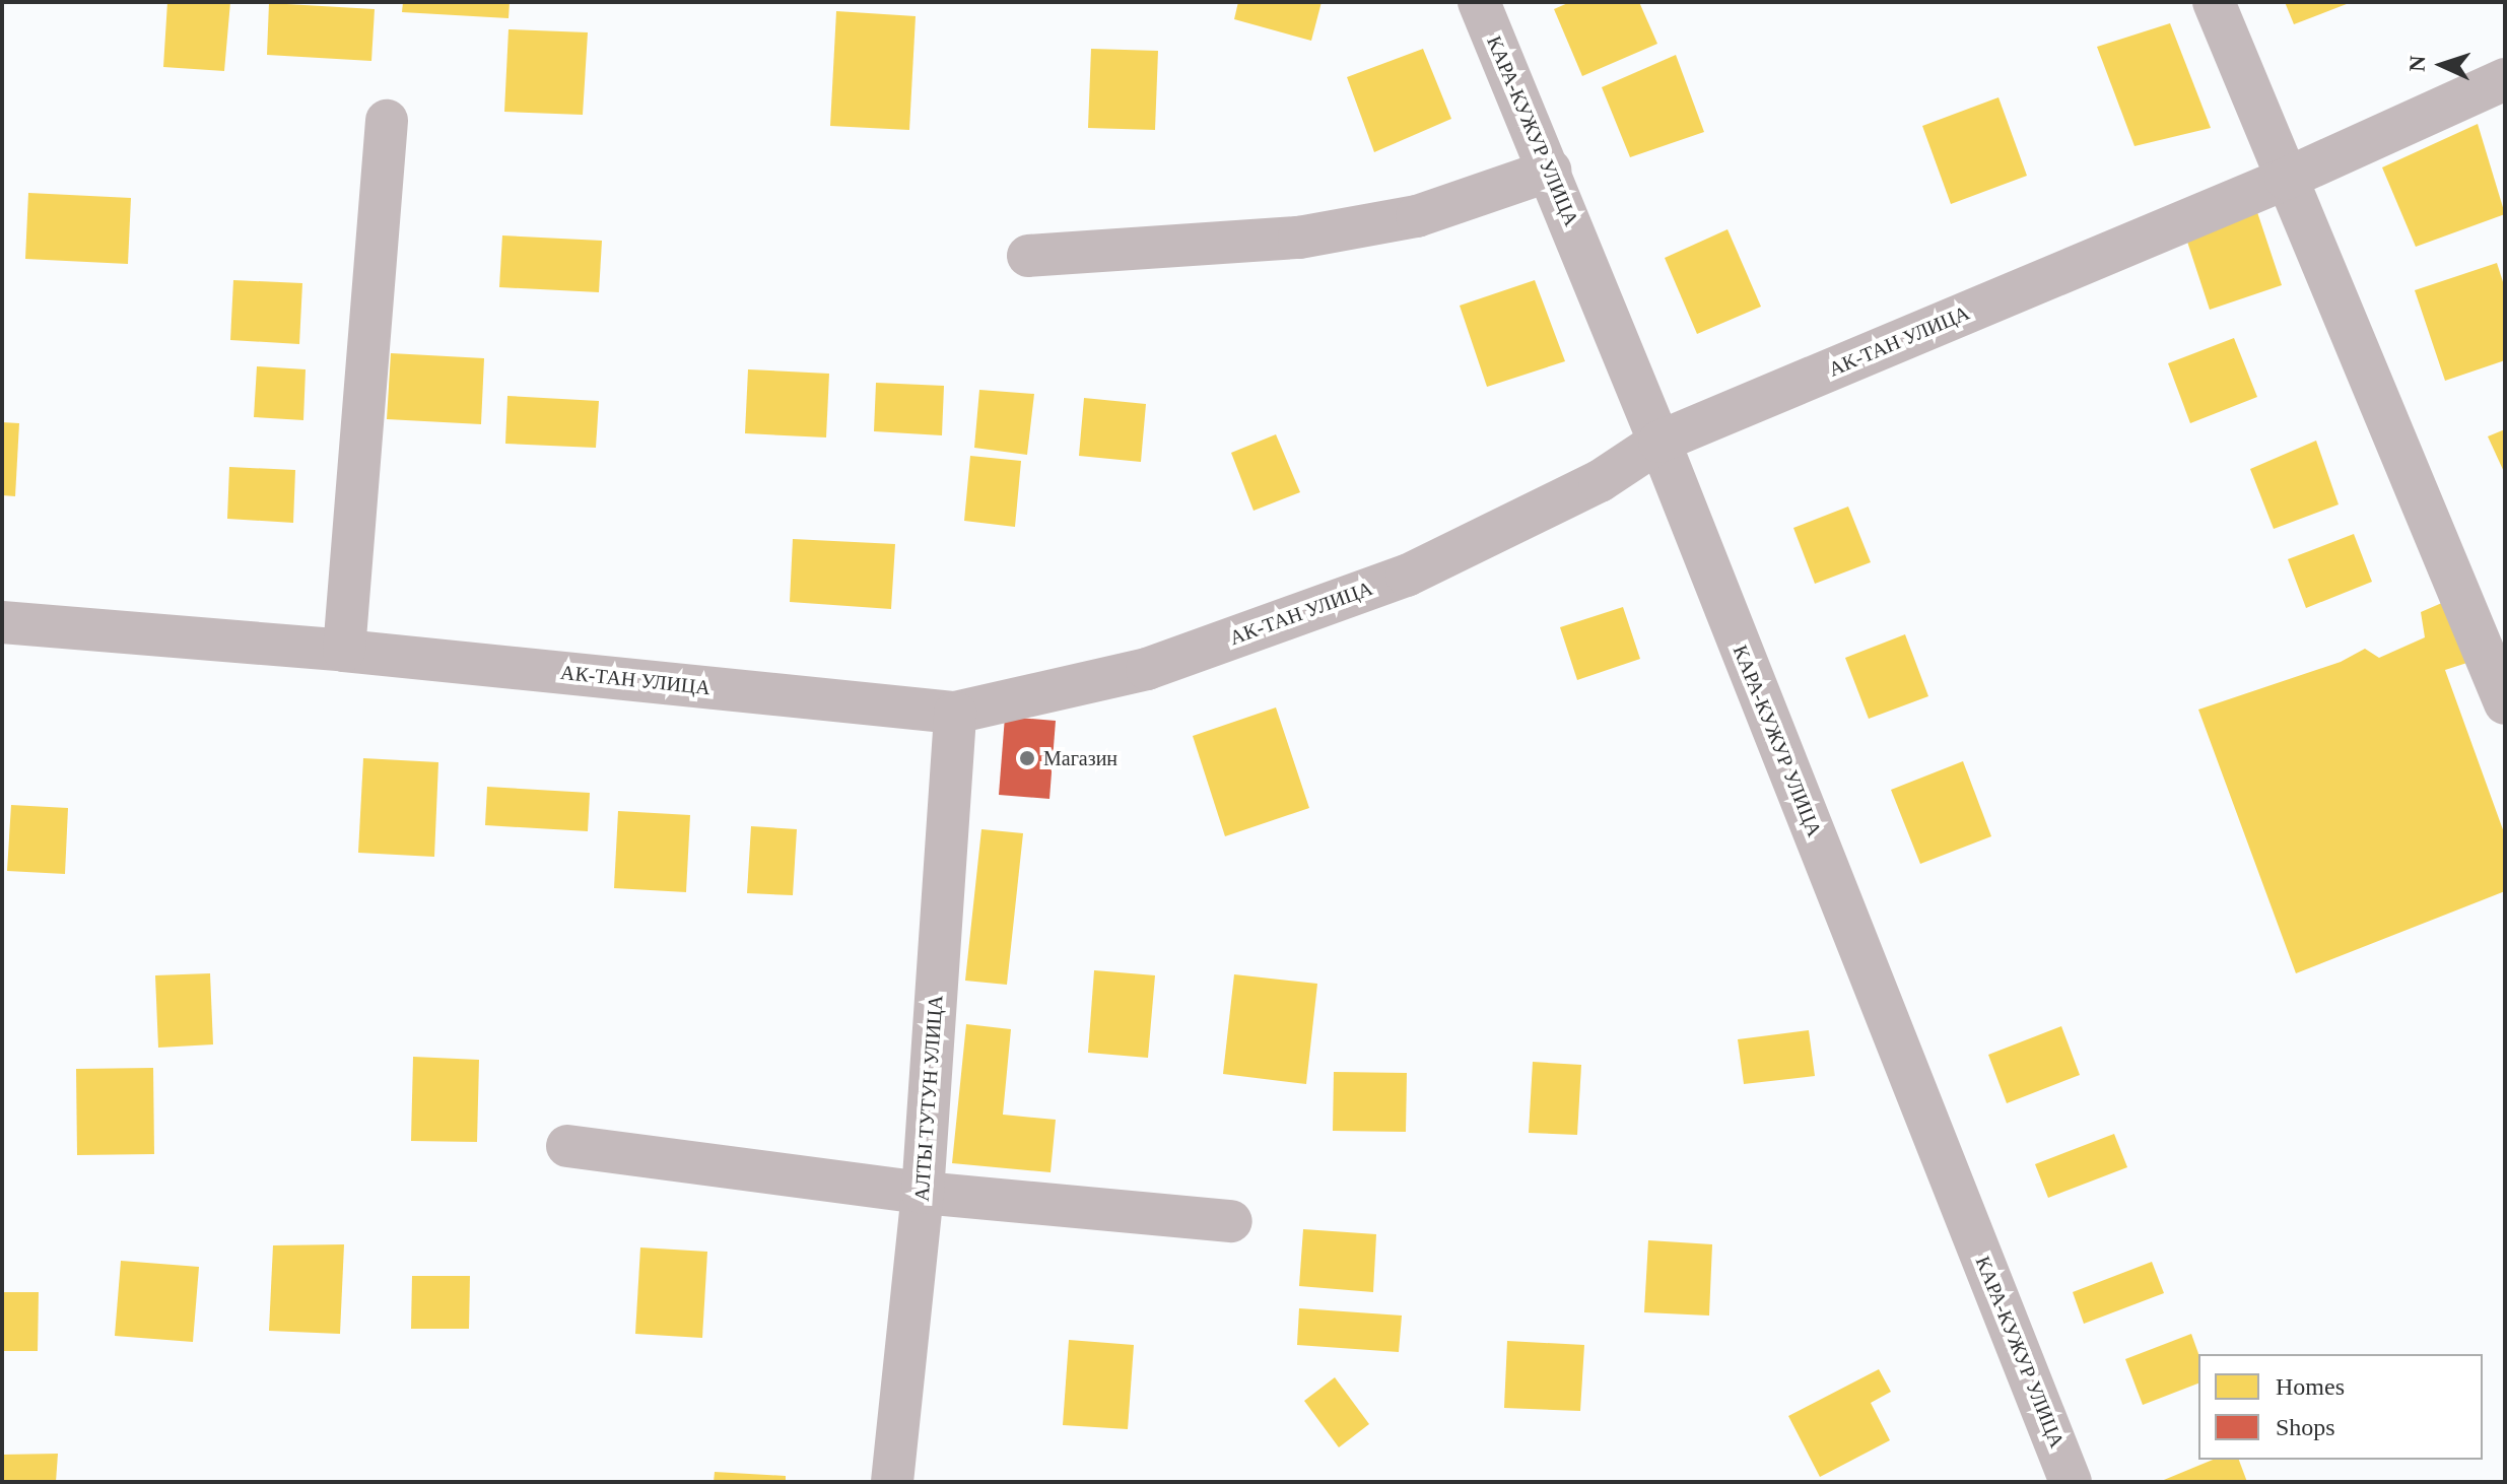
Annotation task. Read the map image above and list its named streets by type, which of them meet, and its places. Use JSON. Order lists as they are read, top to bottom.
{
  "streets": {
    "street": ["КАРА-КУЖУР УЛИЦА", "АК-ТАН УЛИЦА", "АЛТЫ ТУТУН УЛИЦА"]
  },
  "crossings": [
    ["КАРА-КУЖУР УЛИЦА", "АК-ТАН УЛИЦА"],
    ["АК-ТАН УЛИЦА", "АЛТЫ ТУТУН УЛИЦА"]
  ],
  "places": ["Магазин"],
  "legend": ["Homes", "Shops"],
  "north": "left"
}
